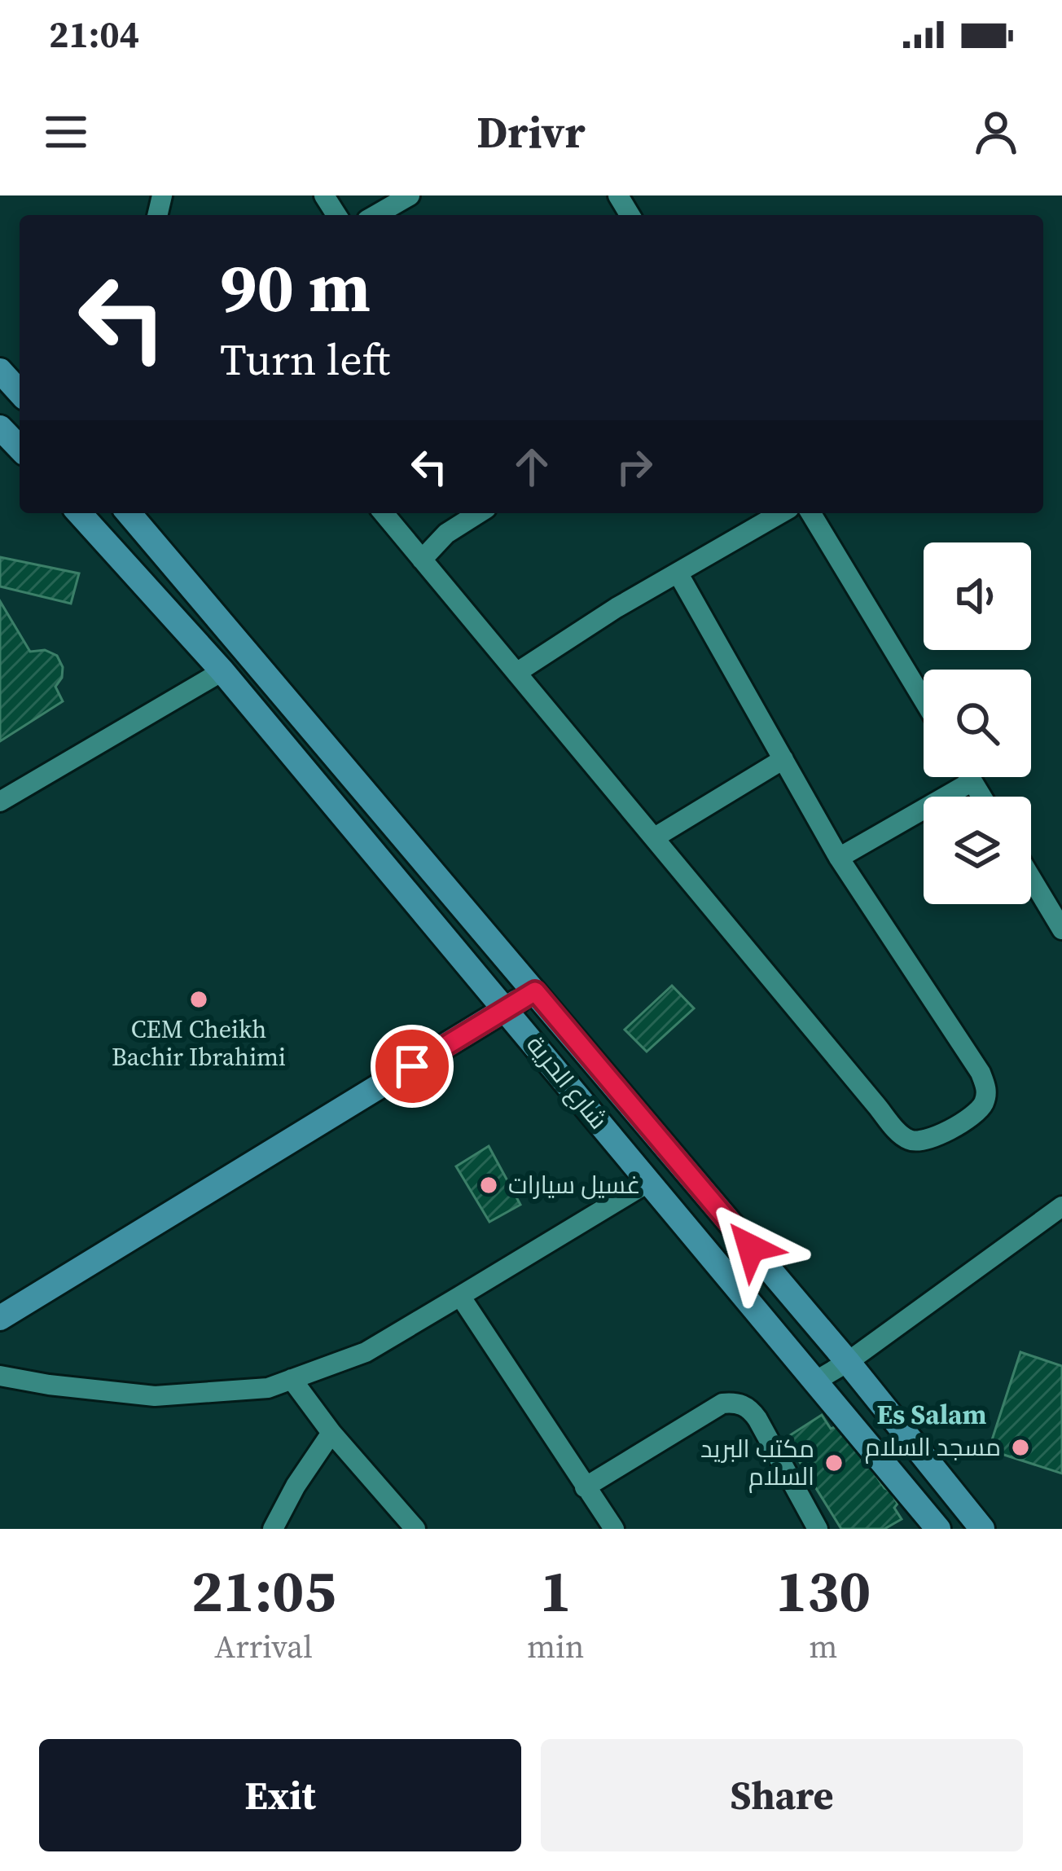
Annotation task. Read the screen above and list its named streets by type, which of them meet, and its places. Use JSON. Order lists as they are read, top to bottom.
{
  "streets": {
    "main road": ["شارع الحرية"]
  },
  "districts": ["Es Salam"],
  "places": [
    "CEM Cheikh Bachir Ibrahimi",
    "غسيل سيارات",
    "مسجد السلام",
    "مكتب البريد السلام"
  ],
  "page": {
    "status": "21:04",
    "header": "Drivr",
    "turn": ["90 m", "Turn left"],
    "eta": [
      "21:05",
      "Arrival",
      "1",
      "min",
      "130",
      "m"
    ],
    "buttons": ["Exit", "Share"]
  }
}
